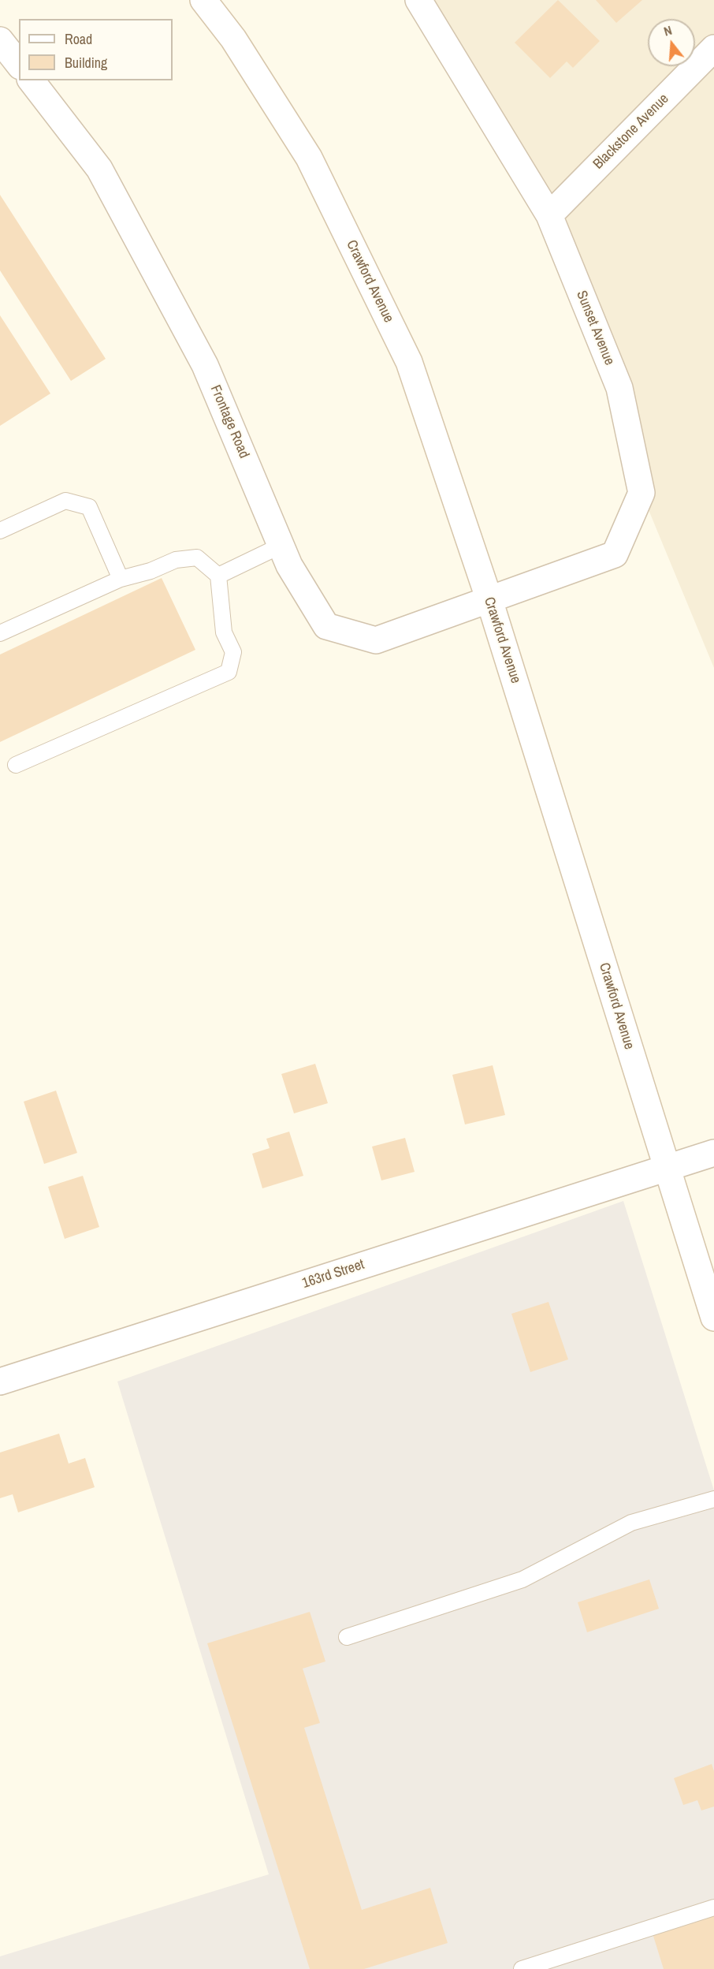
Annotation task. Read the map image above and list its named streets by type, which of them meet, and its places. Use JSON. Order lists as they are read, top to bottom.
{
  "streets": {
    "street": [
      "Blackstone Avenue",
      "Crawford Avenue",
      "Sunset Avenue",
      "Frontage Road",
      "163rd Street"
    ]
  },
  "crossings": [
    ["Blackstone Avenue", "Sunset Avenue"],
    ["Crawford Avenue", "Sunset Avenue"],
    ["Crawford Avenue", "Frontage Road"],
    ["Crawford Avenue", "163rd Street"],
    ["Sunset Avenue", "Frontage Road"]
  ],
  "legend": ["Road", "Building"],
  "north": "top"
}
